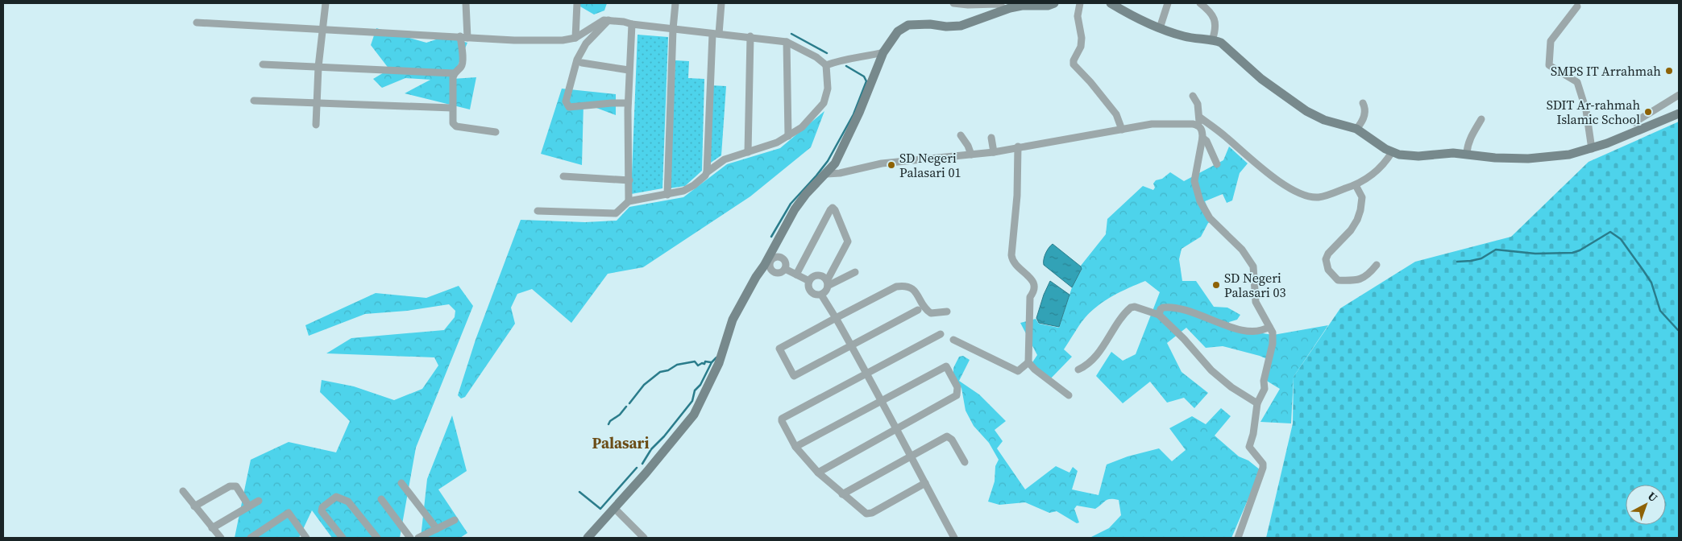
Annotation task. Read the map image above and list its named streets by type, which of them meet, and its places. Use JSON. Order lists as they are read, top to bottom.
{
  "districts": ["Palasari"],
  "places": [
    "SMPS IT Arrahmah",
    "SDIT Ar-rahmah Islamic School",
    "SD Negeri Palasari 01",
    "SD Negeri Palasari 03"
  ],
  "north": "top right"
}
